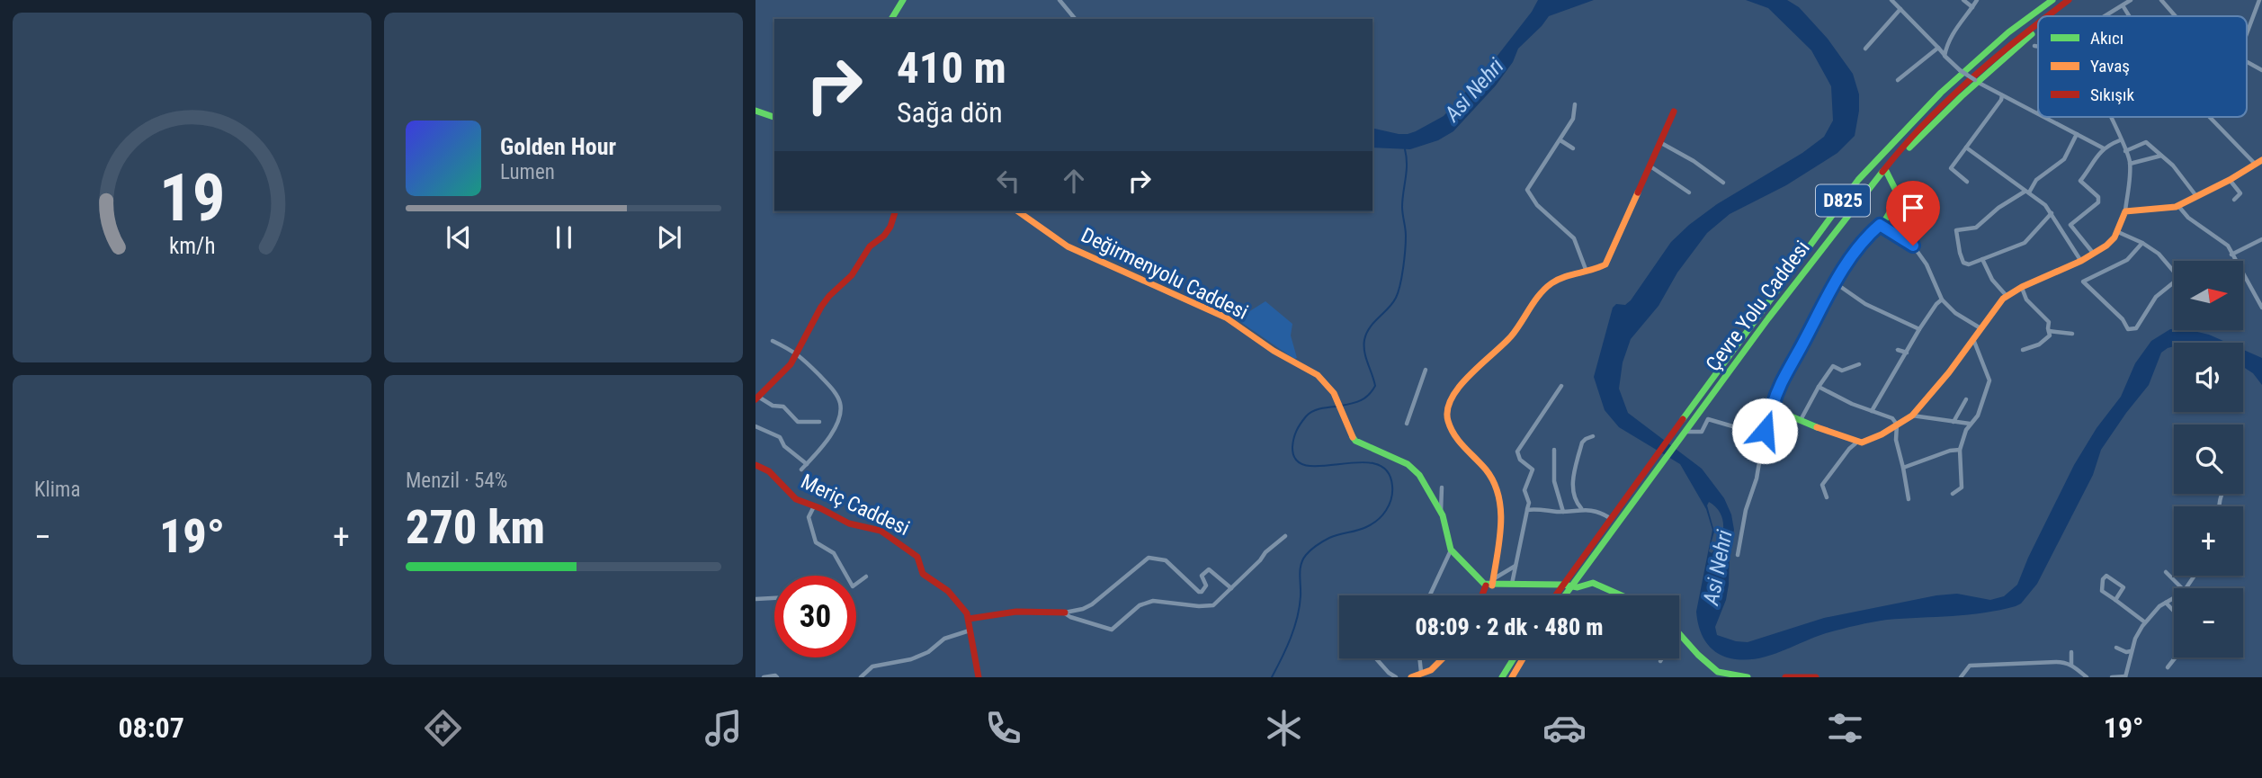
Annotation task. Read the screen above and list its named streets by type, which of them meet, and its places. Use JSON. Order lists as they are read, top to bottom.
{
  "streets": {
    "main road": [
      "D825",
      "Değirmenyolu Caddesi",
      "Çevre Yolu Caddesi",
      "Meriç Caddesi"
    ]
  },
  "water": ["Asi Nehri"],
  "legend": ["Akıcı", "Yavaş", "Sıkışık"],
  "north": "right",
  "page": {
    "turn": ["410 m", "Sağa dön"],
    "song": ["Golden Hour", "Lumen"],
    "map_buttons": ["+", "−"],
    "tile": [
      "Klima",
      ["Menzil · 54%", "270 km"]
    ],
    "heat": ["−", "19°", "+"],
    "limit": "30",
    "trip": "08:09 · 2 dk · 480 m",
    "tabs": ["08:07", "19°"],
    "gauge": ["19", "km/h"]
  }
}
